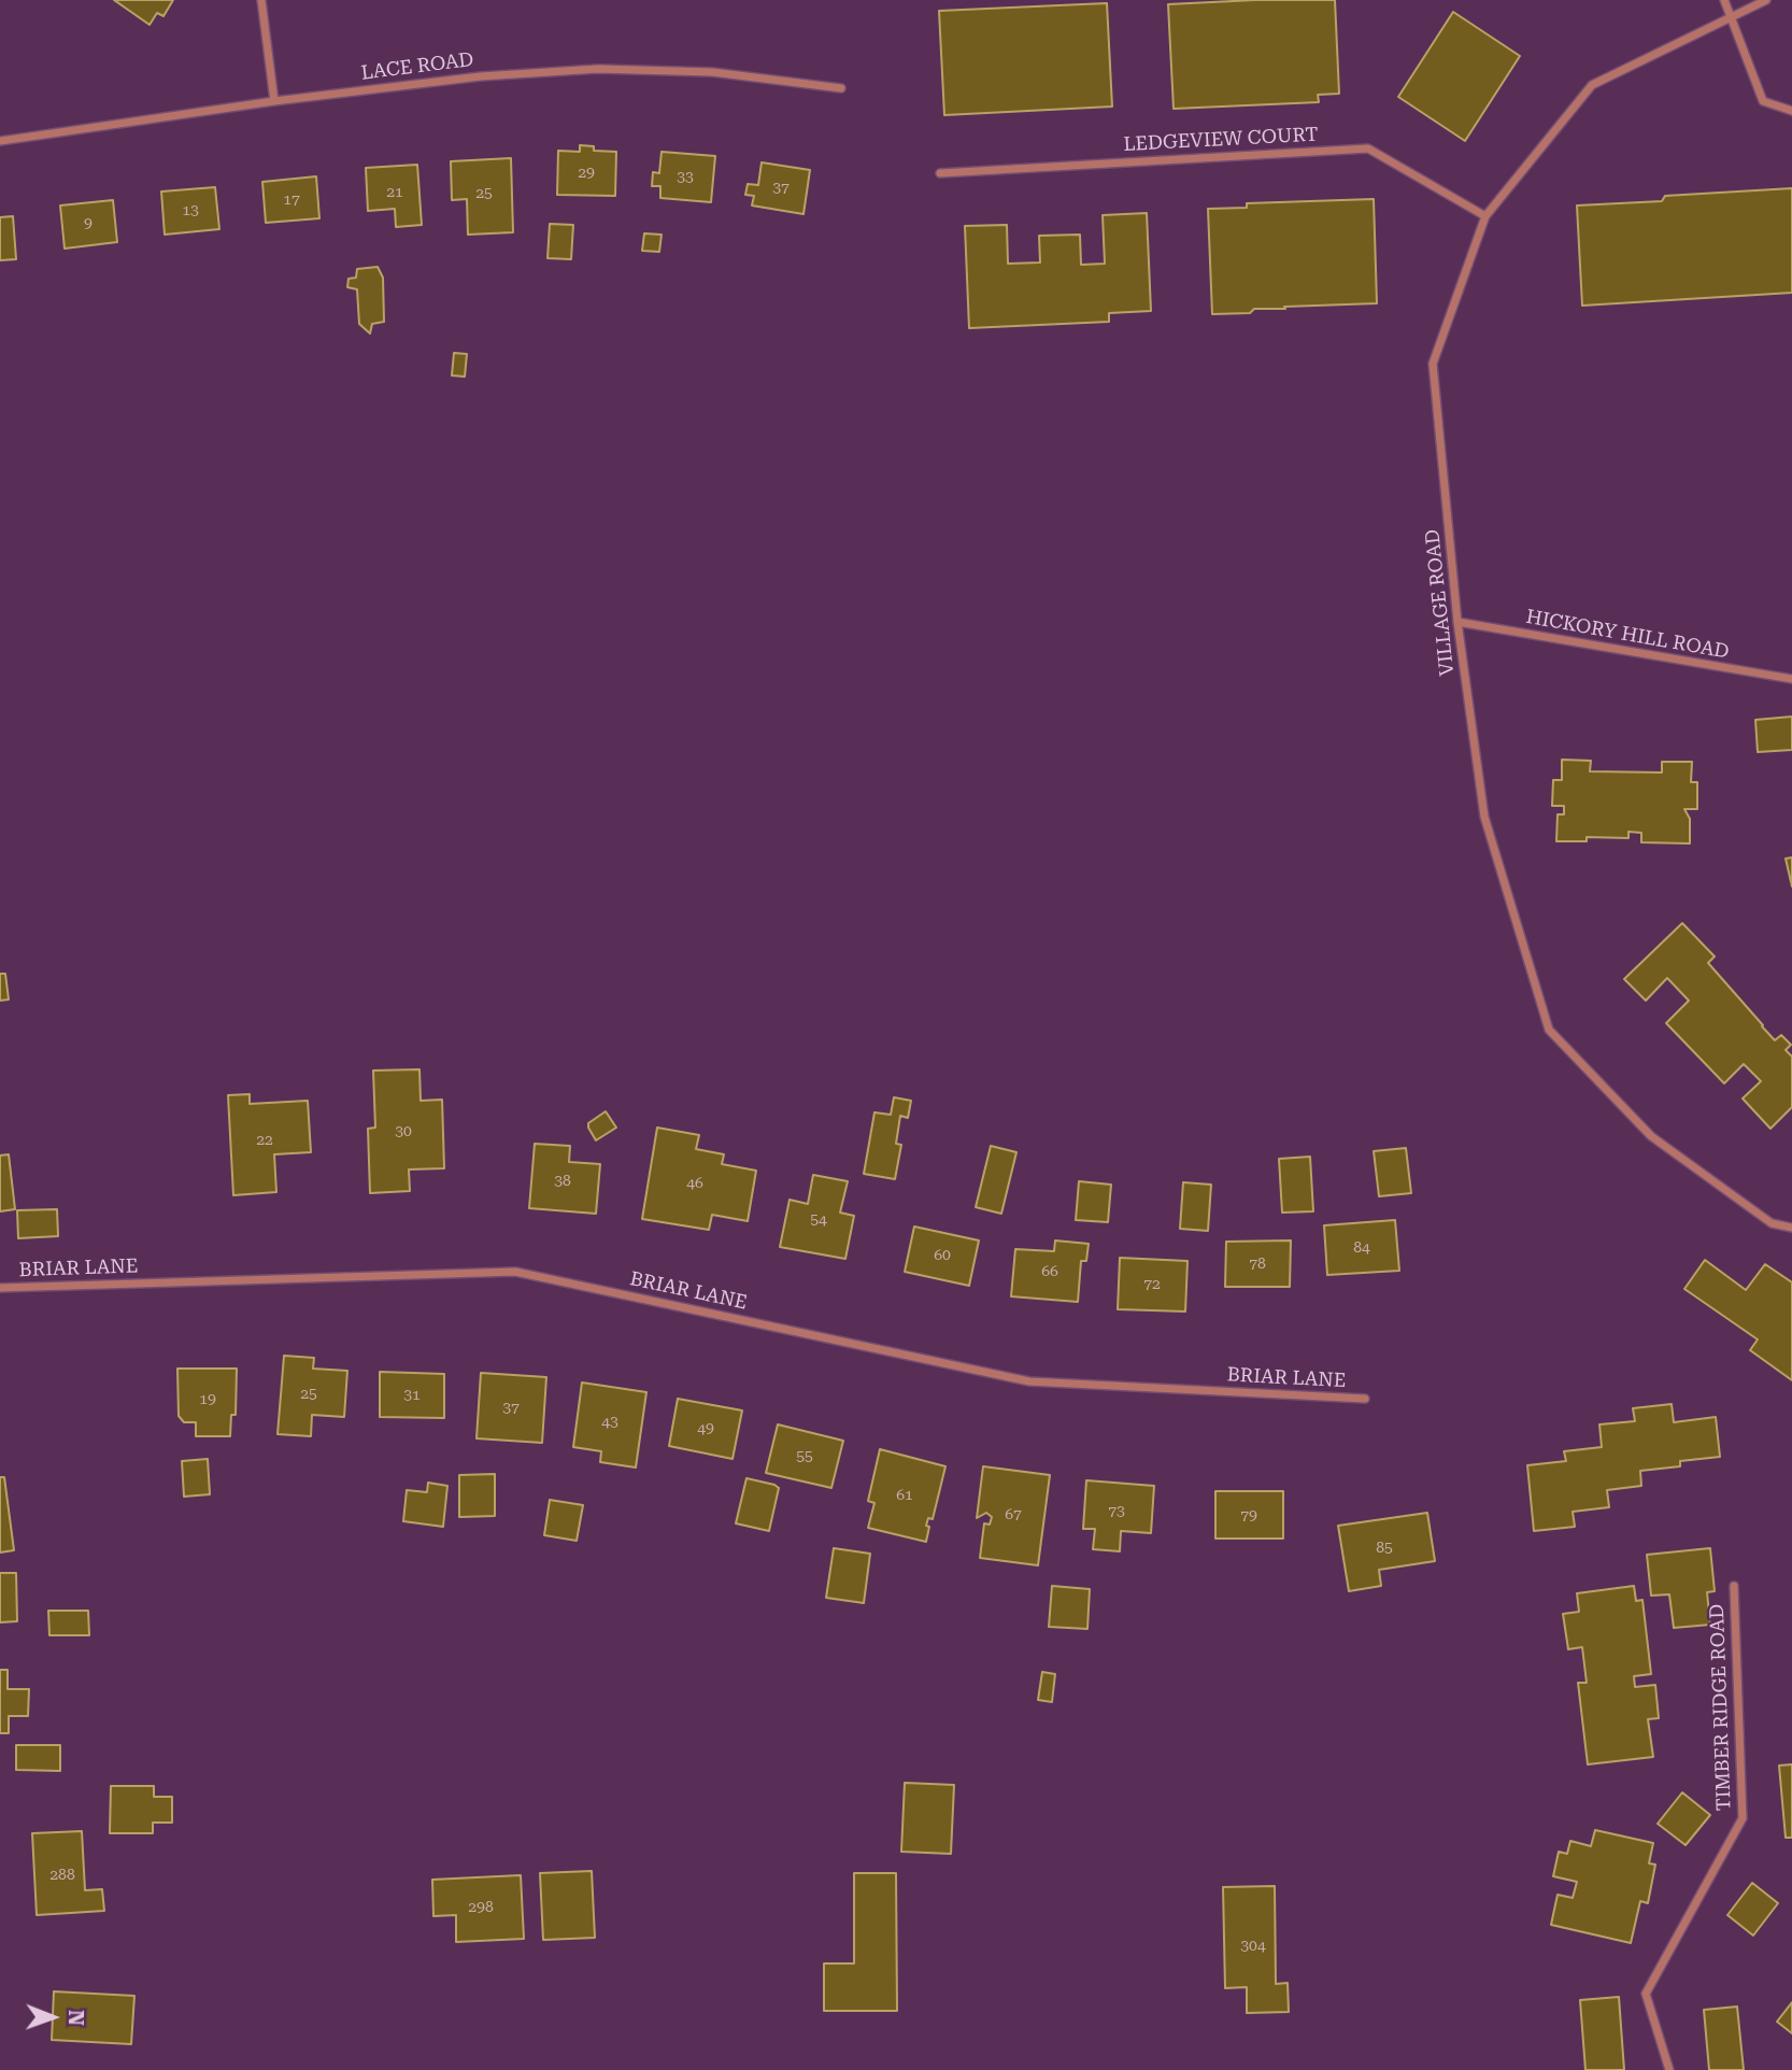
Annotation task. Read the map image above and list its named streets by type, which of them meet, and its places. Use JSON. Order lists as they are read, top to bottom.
{
  "streets": {
    "street": [
      "LACE ROAD",
      "LEDGEVIEW COURT",
      "VILLAGE ROAD",
      "HICKORY HILL ROAD",
      "BRIAR LANE",
      "TIMBER RIDGE ROAD"
    ]
  },
  "crossings": [
    ["LEDGEVIEW COURT", "VILLAGE ROAD"],
    ["VILLAGE ROAD", "HICKORY HILL ROAD"]
  ],
  "house_numbers": [
    "29",
    "33",
    "37",
    "21",
    "25",
    "17",
    "13",
    "9",
    "30",
    "22",
    "38",
    "46",
    "54",
    "84",
    "60",
    "78",
    "66",
    "72",
    "25",
    "31",
    "19",
    "37",
    "43",
    "49",
    "55",
    "61",
    "73",
    "67",
    "79",
    "85",
    "288",
    "298",
    "304"
  ],
  "north": "right"
}
